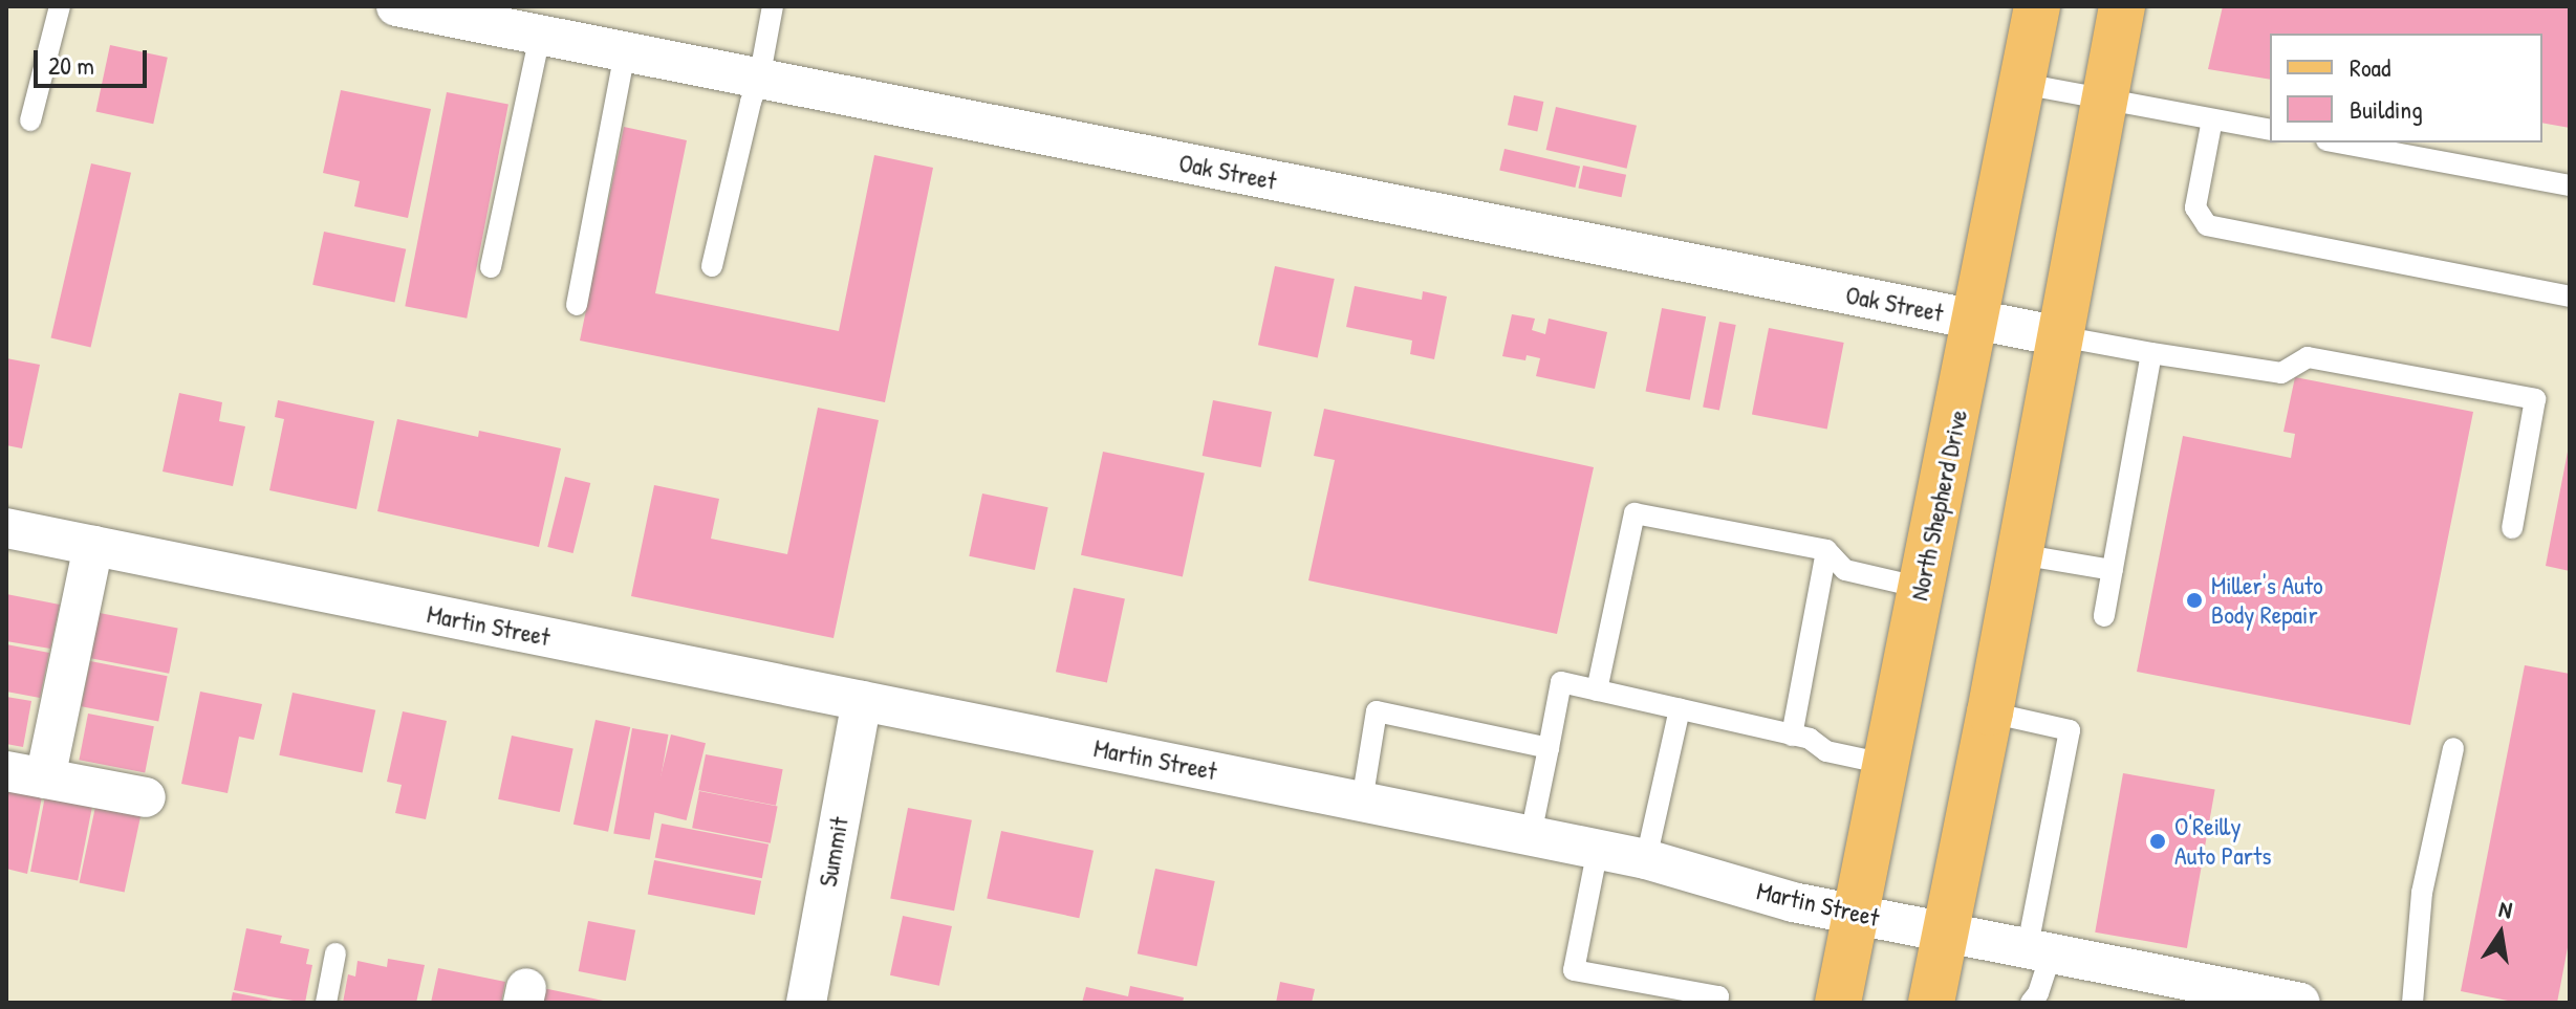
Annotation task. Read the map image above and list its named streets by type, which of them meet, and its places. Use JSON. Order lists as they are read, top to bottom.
{
  "streets": {
    "main road": ["North Shepherd Drive"],
    "street": ["Oak Street", "Martin Street", "Summit"]
  },
  "crossings": [
    ["Oak Street", "North Shepherd Drive"],
    ["North Shepherd Drive", "Martin Street"],
    ["Martin Street", "Summit"]
  ],
  "places": ["Miller's Auto Body Repair", "O'Reilly Auto Parts"],
  "legend": ["Road", "Building"],
  "scale_bar": "20 m",
  "north": "top"
}
